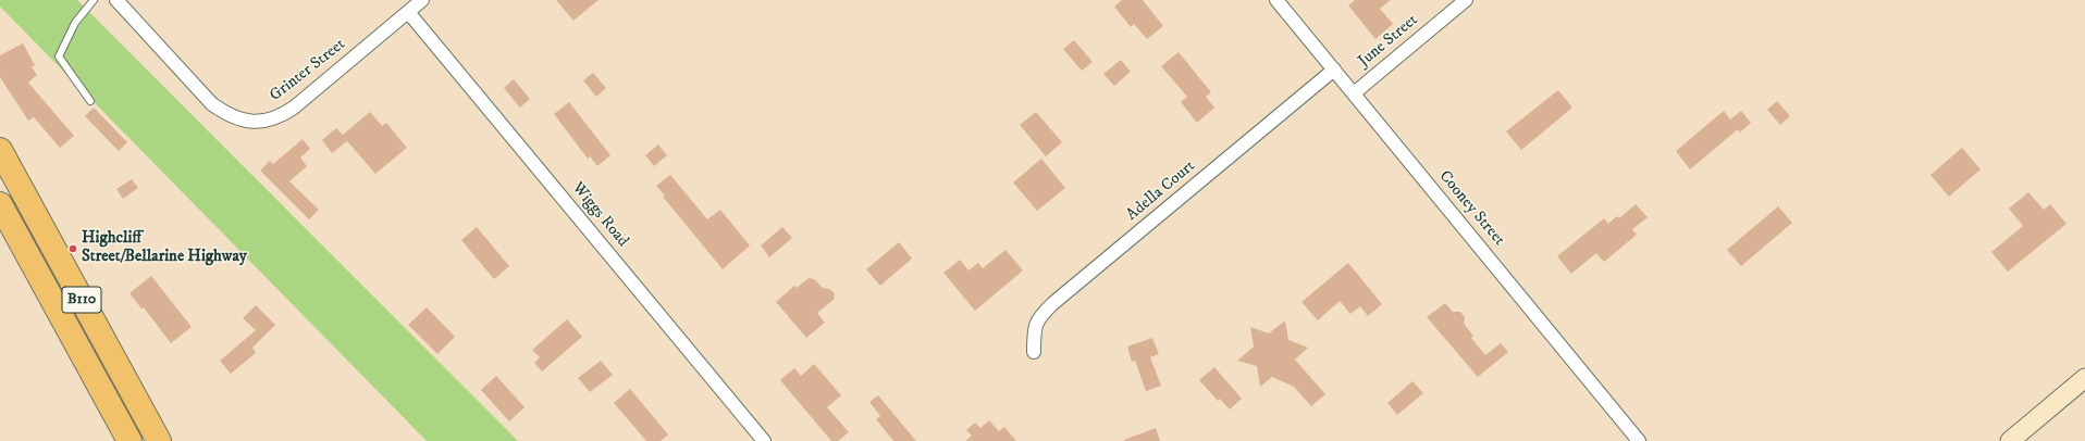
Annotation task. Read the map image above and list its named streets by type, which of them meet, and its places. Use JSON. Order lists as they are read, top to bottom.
{
  "streets": {
    "highway": ["B110"],
    "street": [
      "June Street",
      "Grinter Street",
      "Adella Court",
      "Cooney Street",
      "Wiggs Road"
    ]
  },
  "crossings": [
    ["June Street", "Cooney Street"],
    ["Grinter Street", "Wiggs Road"],
    ["Adella Court", "Cooney Street"]
  ],
  "places": ["Highcliff Street/Bellarine Highway"]
}
